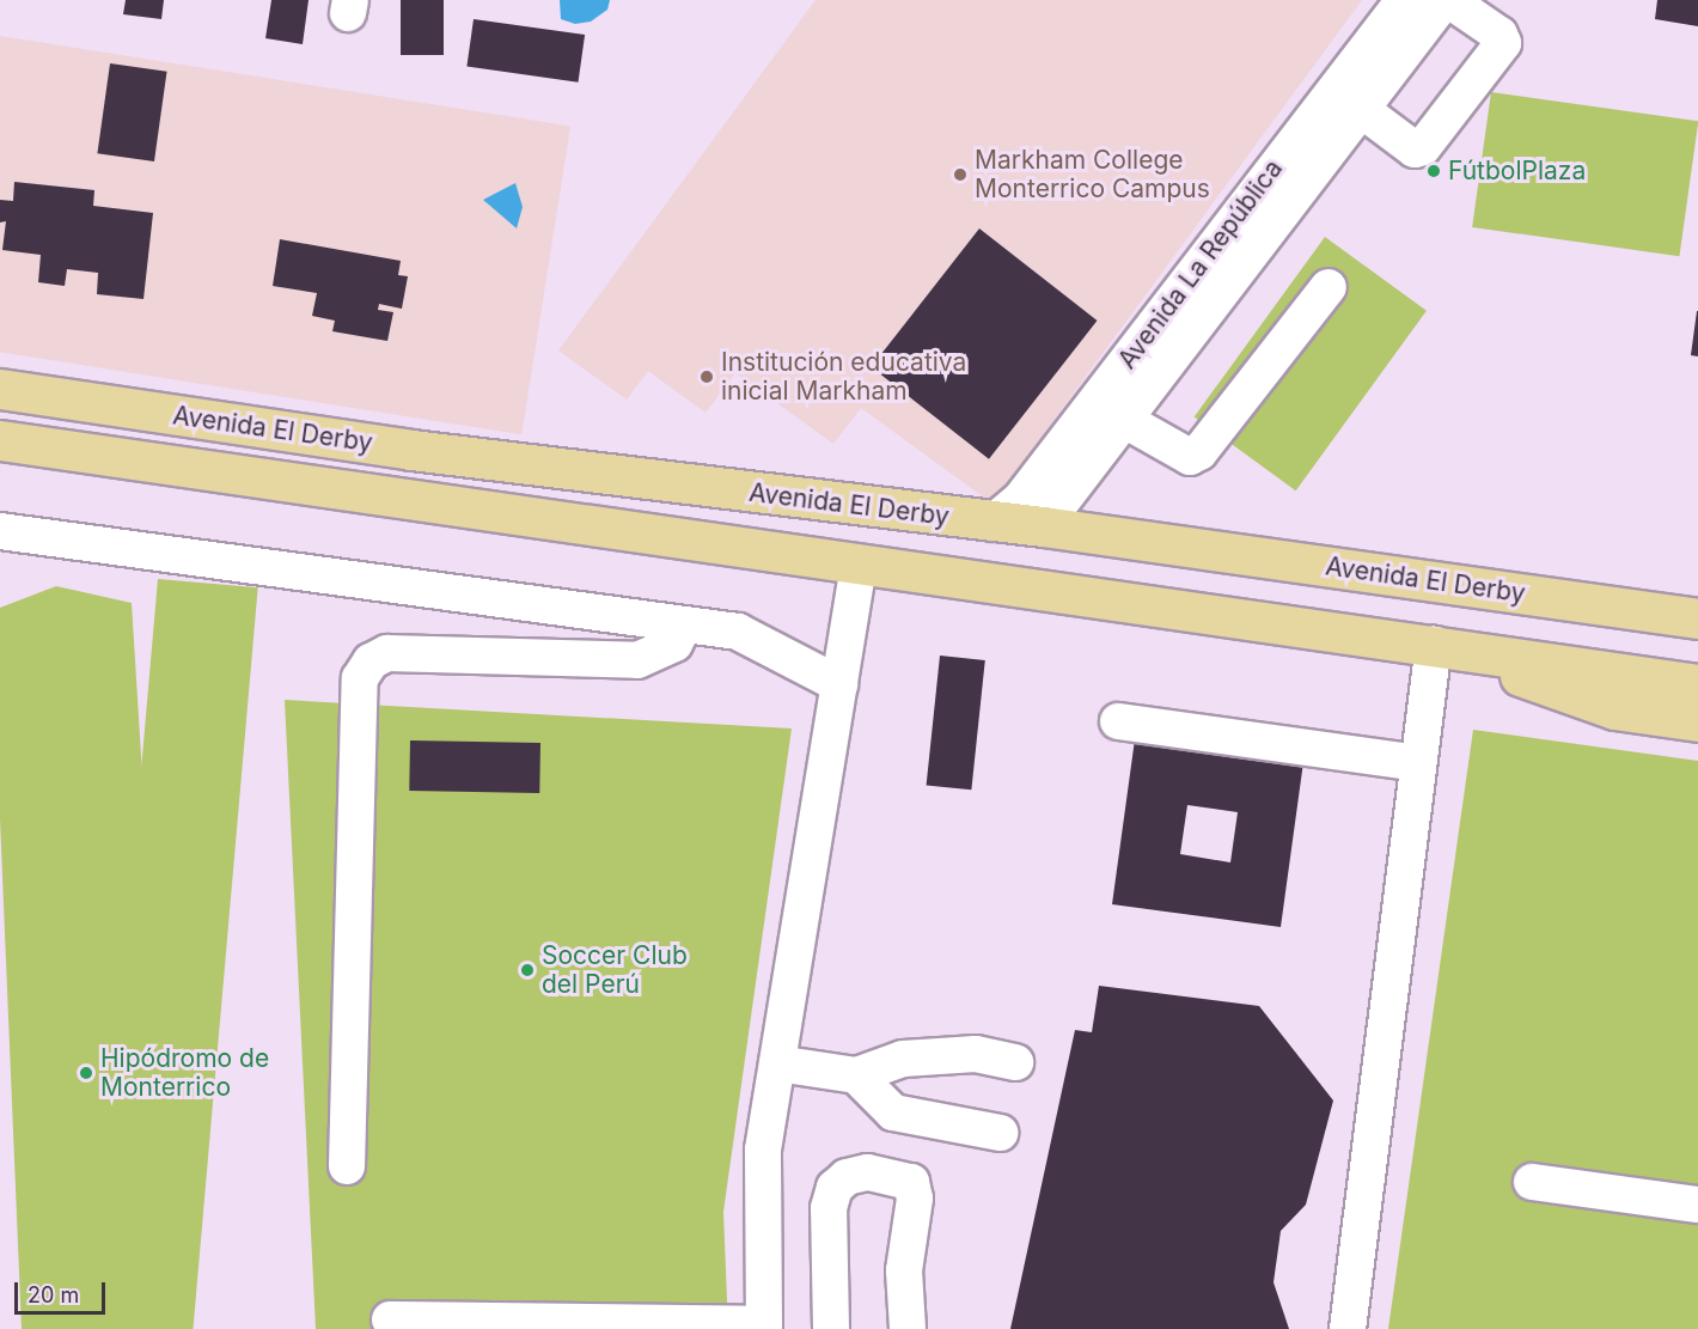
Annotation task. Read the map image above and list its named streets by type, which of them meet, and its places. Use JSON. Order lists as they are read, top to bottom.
{
  "streets": {
    "main road": ["Avenida El Derby"],
    "street": ["Avenida La República"]
  },
  "crossings": [
    ["Avenida La República", "Avenida El Derby"]
  ],
  "places": [
    "FútbolPlaza",
    "Markham College Monterrico Campus",
    "Institución educativa inicial Markham",
    "Soccer Club del Perú",
    "Hipódromo de Monterrico"
  ],
  "scale_bar": "20 m"
}
